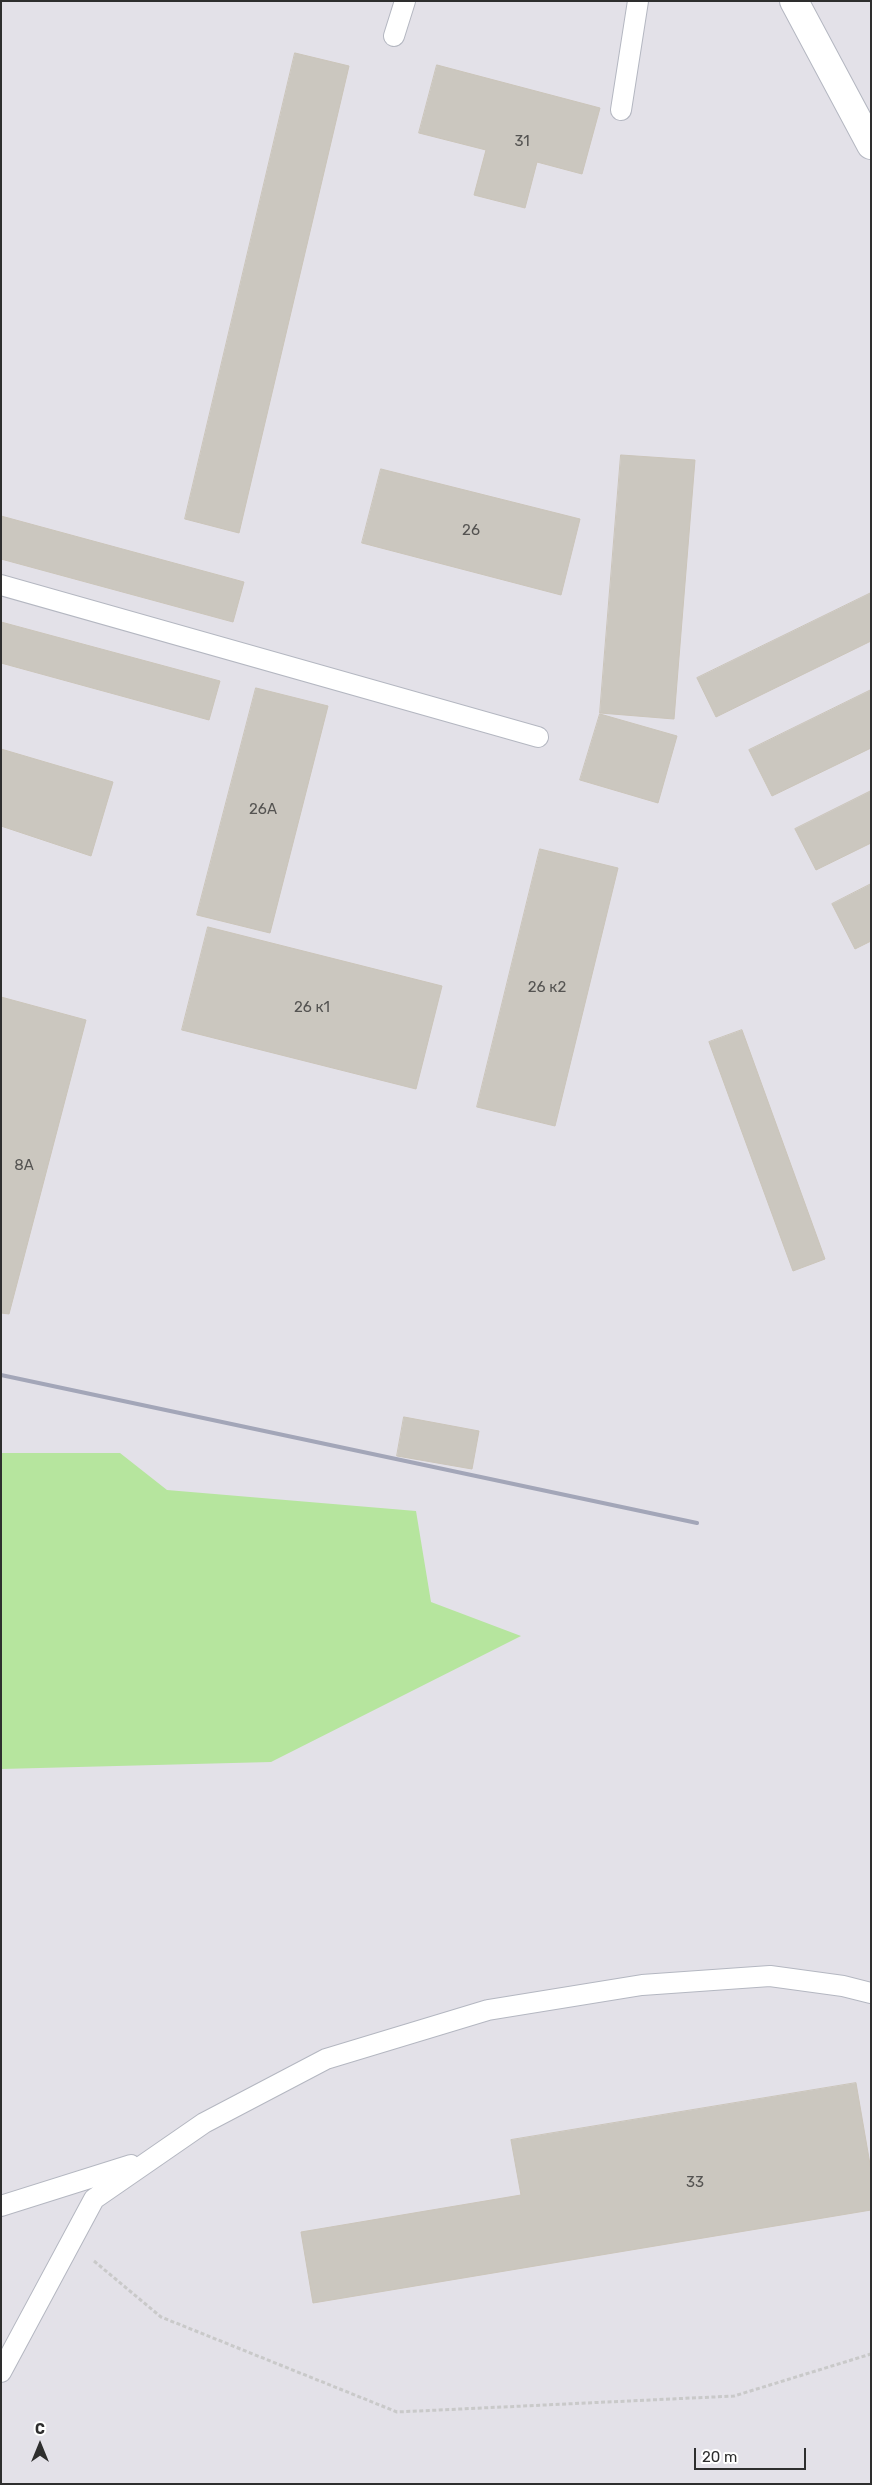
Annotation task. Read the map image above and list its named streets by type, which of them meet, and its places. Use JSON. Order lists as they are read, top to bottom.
{
  "house_numbers": [
    "31",
    "26",
    "26А",
    "26 к2",
    "26 к1",
    "8А",
    "33"
  ],
  "scale_bar": "20 m",
  "north": "top"
}
